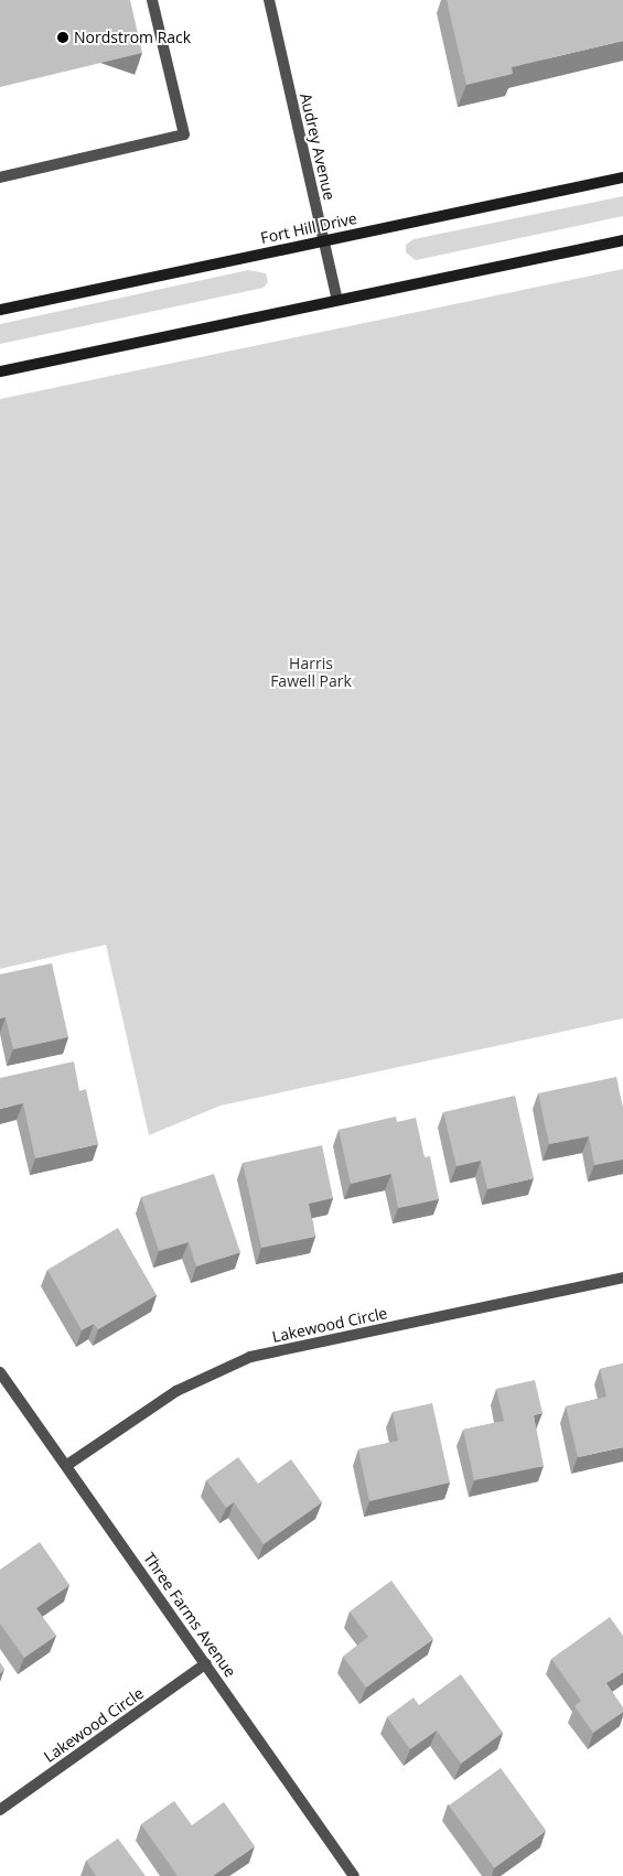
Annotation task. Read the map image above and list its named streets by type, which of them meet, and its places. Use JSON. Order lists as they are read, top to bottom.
{
  "streets": {
    "street": [
      "Audrey Avenue",
      "Fort Hill Drive",
      "Lakewood Circle",
      "Three Farms Avenue"
    ]
  },
  "crossings": [
    ["Audrey Avenue", "Fort Hill Drive"],
    ["Lakewood Circle", "Three Farms Avenue"]
  ],
  "parks": ["Harris Fawell Park"],
  "places": ["Nordstrom Rack"]
}
